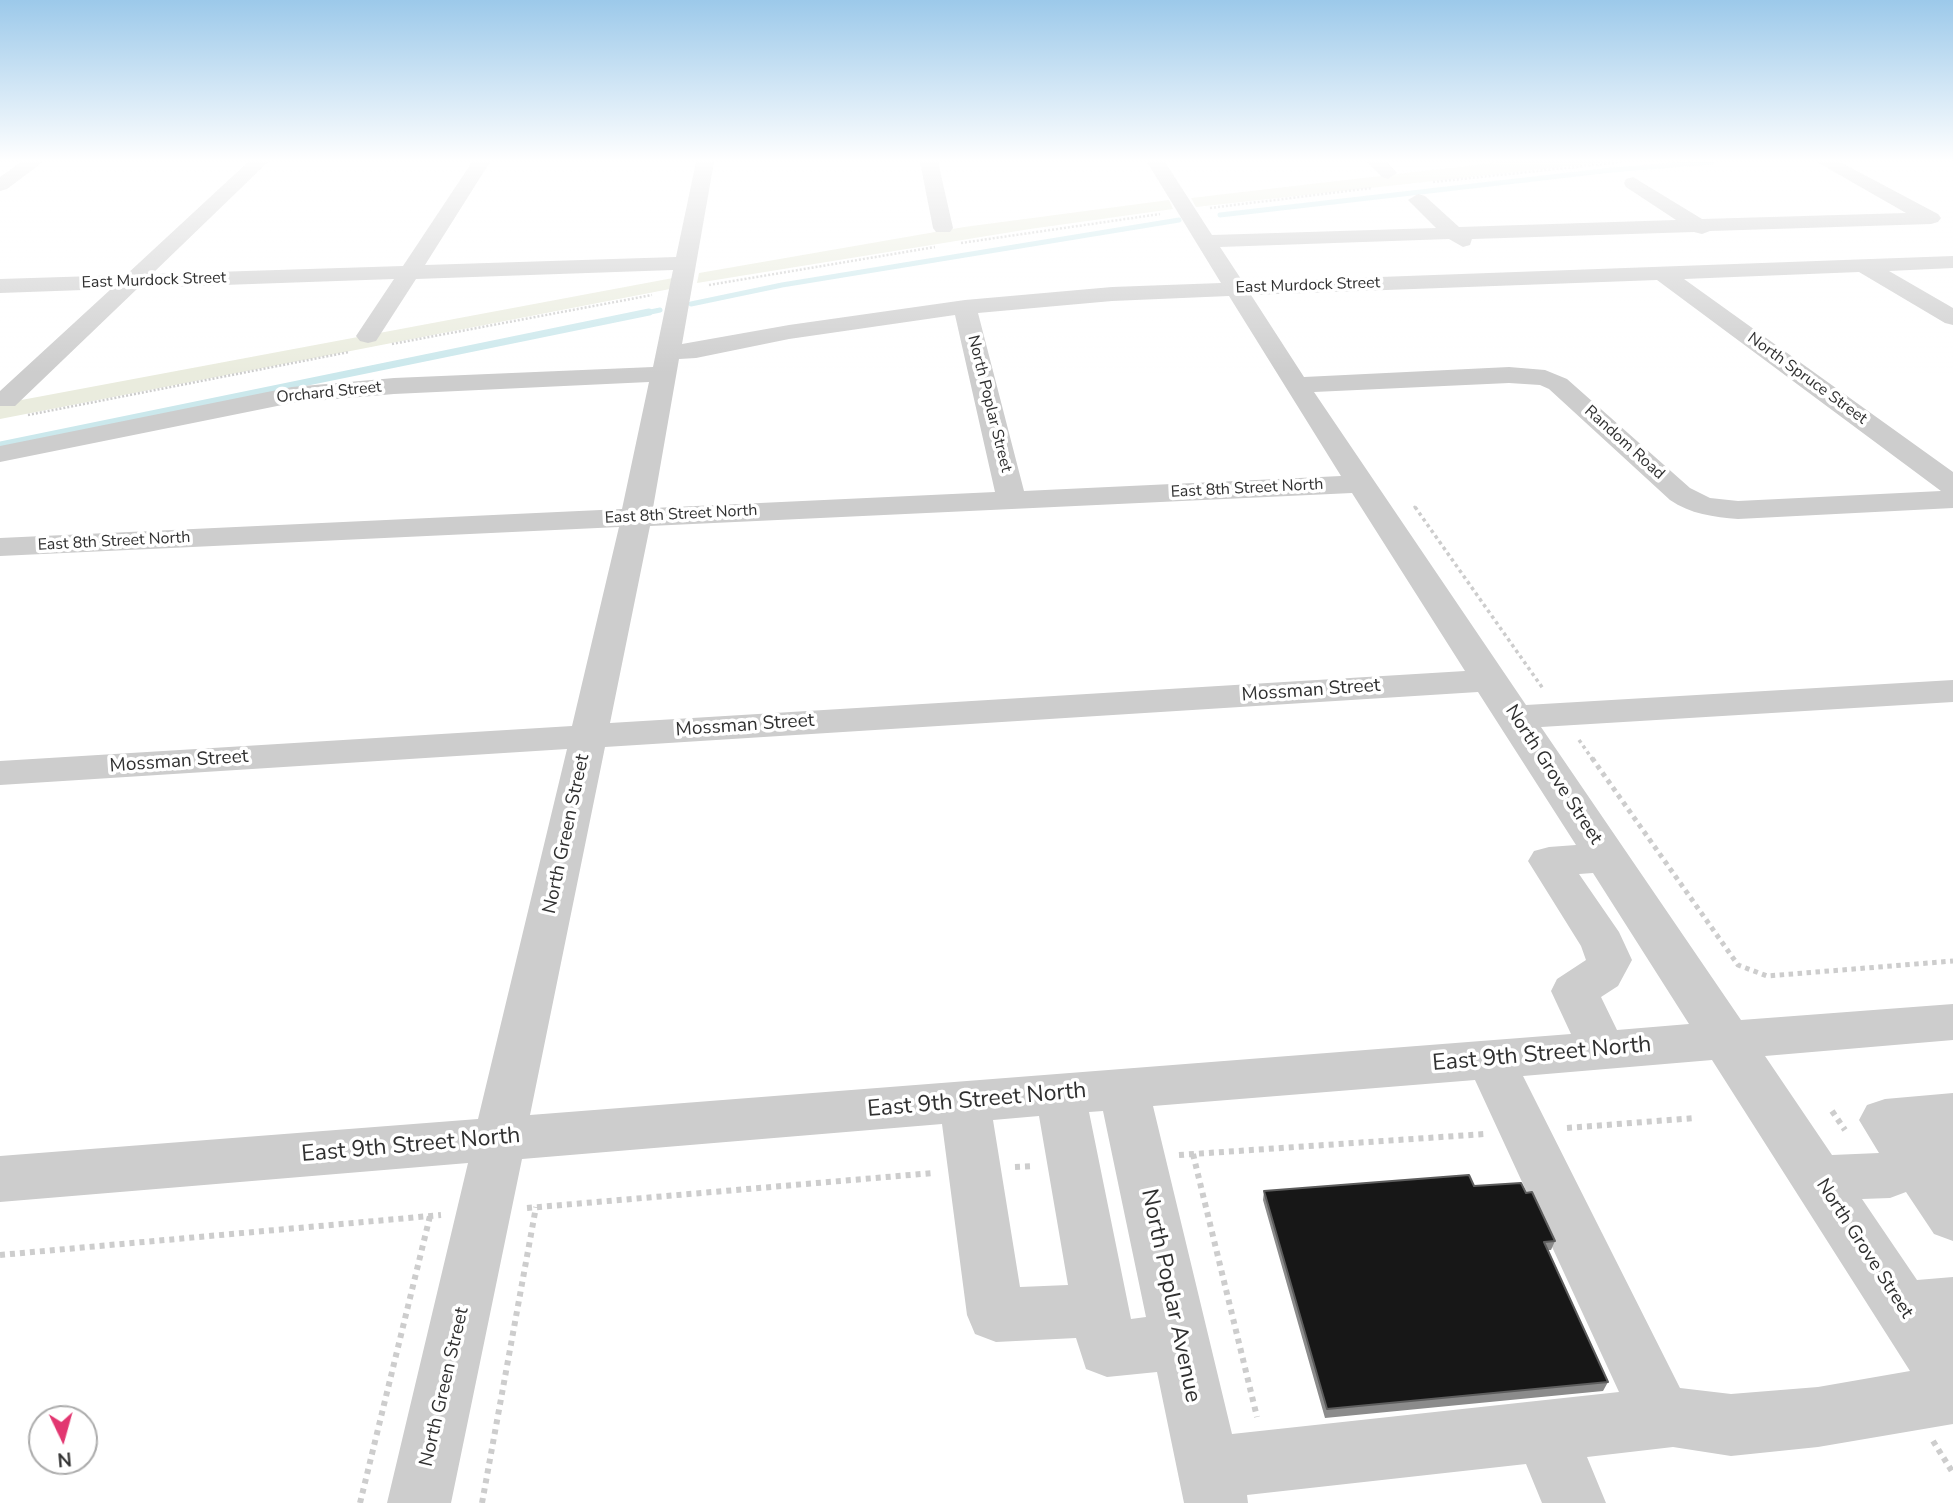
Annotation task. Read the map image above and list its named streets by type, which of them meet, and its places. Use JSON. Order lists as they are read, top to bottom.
{
  "streets": {
    "street": [
      "East Murdock Street",
      "North Spruce Street",
      "Orchard Street",
      "North Poplar Street",
      "Random Road",
      "East 8th Street North",
      "Mossman Street",
      "North Grove Street",
      "North Green Street",
      "East 9th Street North",
      "North Poplar Avenue"
    ]
  },
  "crossings": [
    ["East Murdock Street", "North Spruce Street"],
    ["East Murdock Street", "Orchard Street"],
    ["East Murdock Street", "North Poplar Street"],
    ["East Murdock Street", "North Grove Street"],
    ["East Murdock Street", "North Green Street"],
    ["Orchard Street", "North Green Street"],
    ["North Poplar Street", "East 8th Street North"],
    ["Random Road", "North Grove Street"],
    ["East 8th Street North", "North Grove Street"],
    ["East 8th Street North", "North Green Street"],
    ["Mossman Street", "North Grove Street"],
    ["Mossman Street", "North Green Street"],
    ["North Grove Street", "East 9th Street North"],
    ["North Green Street", "East 9th Street North"],
    ["East 9th Street North", "North Poplar Avenue"]
  ],
  "north": "bottom"
}
